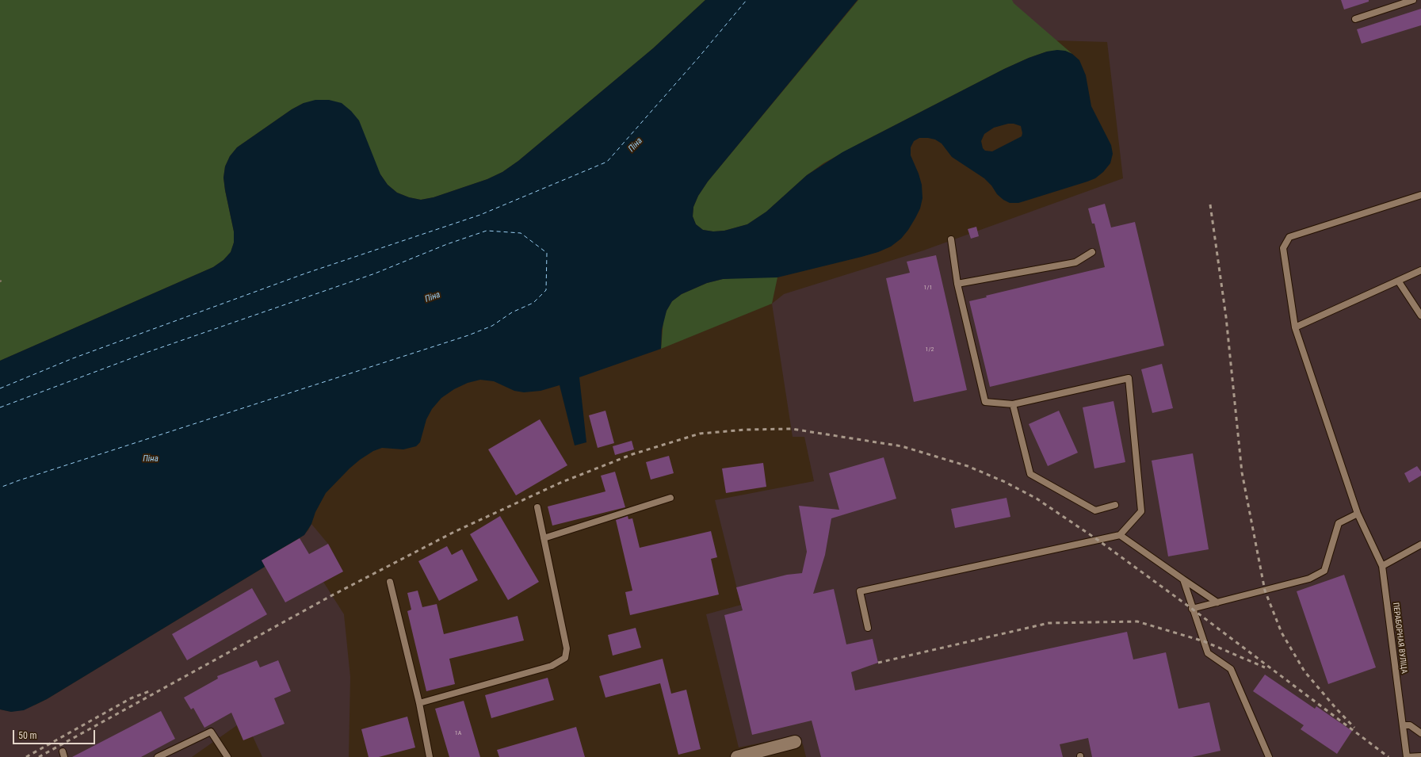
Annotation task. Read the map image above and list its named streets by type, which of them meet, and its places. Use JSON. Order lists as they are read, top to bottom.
{
  "streets": {
    "lane": ["ПЕРАБОРНАЯ ВУЛІЦА"]
  },
  "water": ["Піна"],
  "house_numbers": ["1/1", "1/2", "1А"],
  "scale_bar": "50 m"
}
